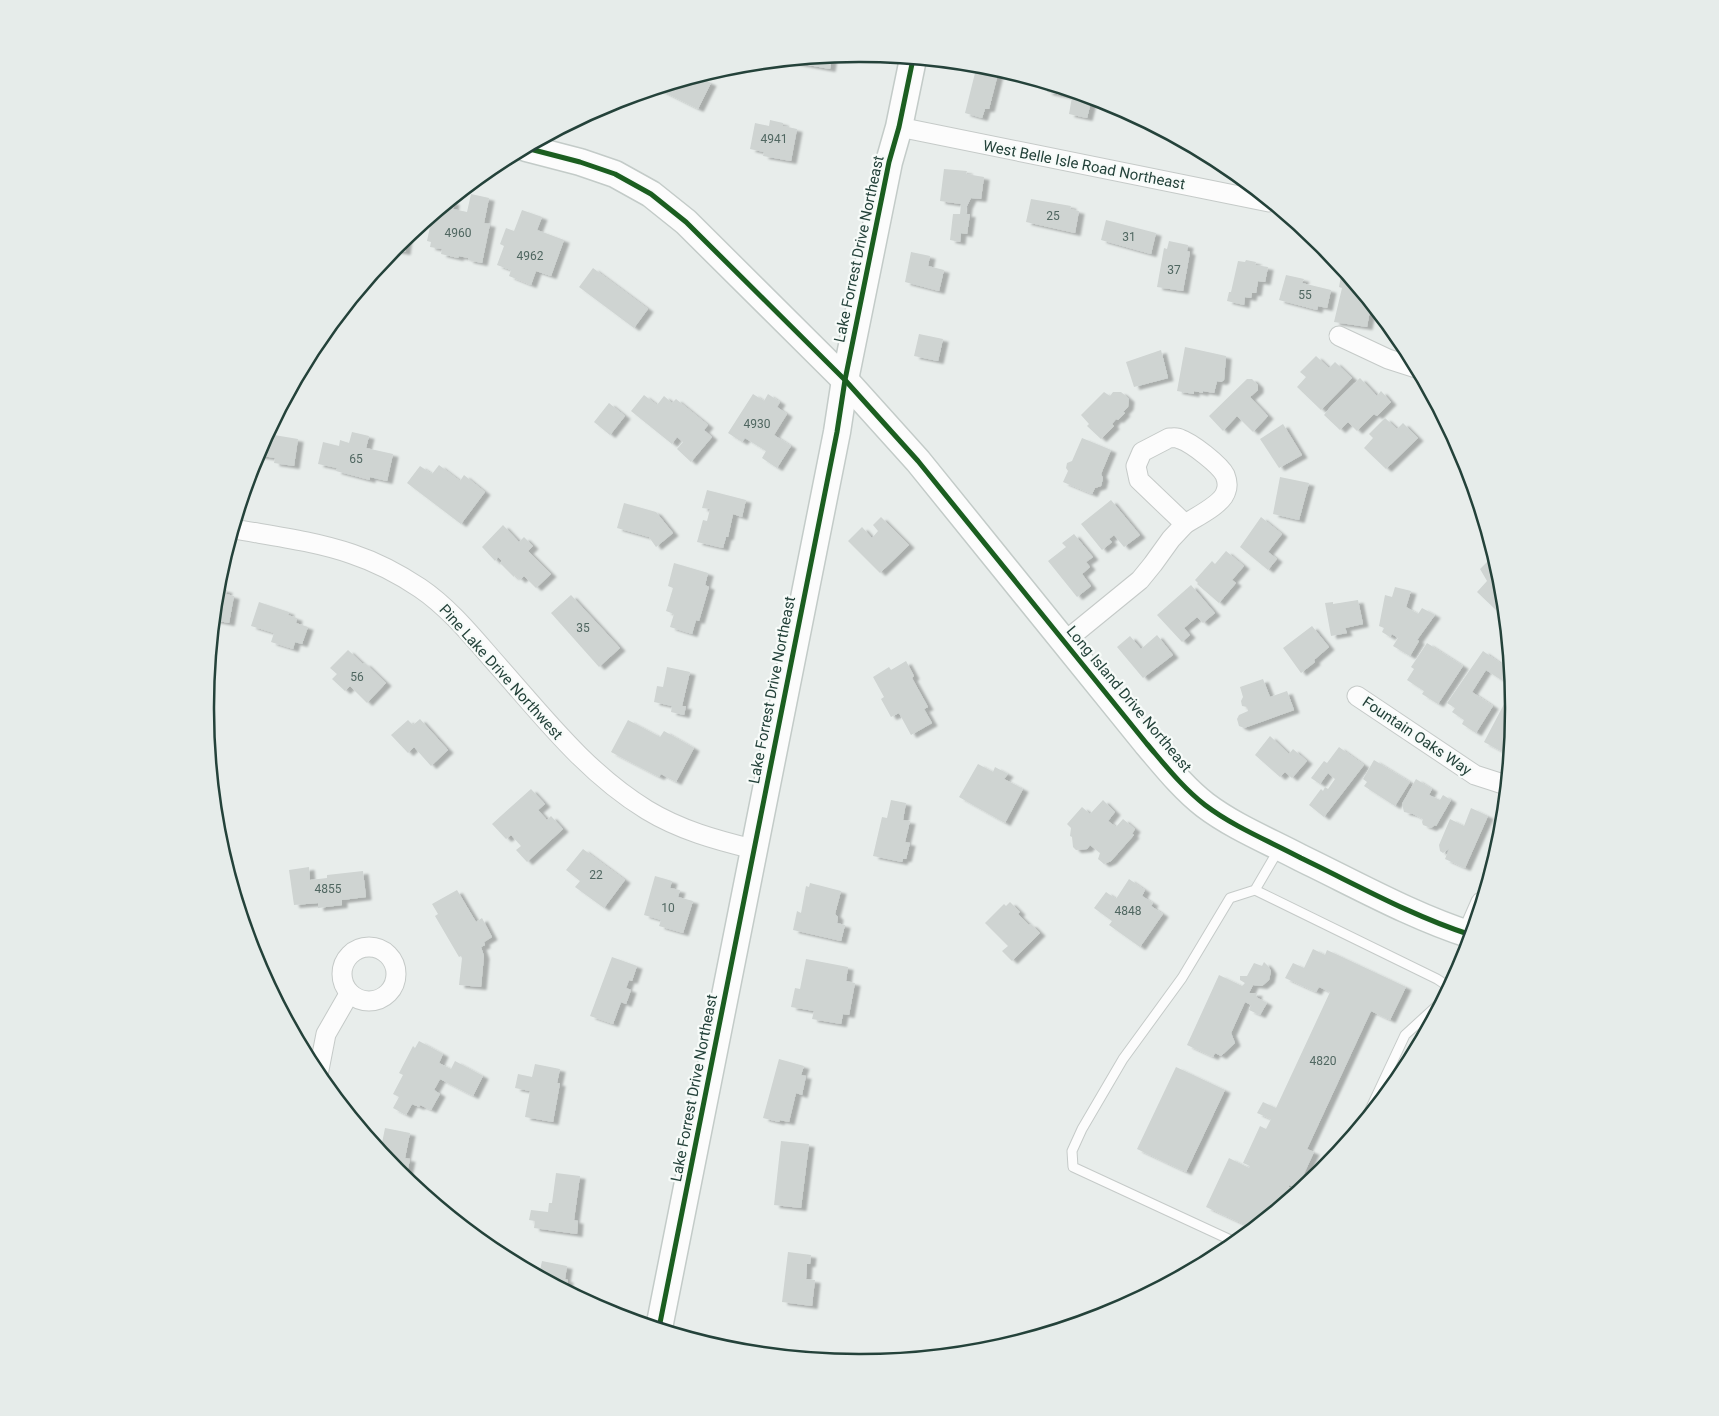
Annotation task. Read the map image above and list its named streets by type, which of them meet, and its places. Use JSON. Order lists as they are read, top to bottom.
{
  "streets": {
    "street": [
      "West Belle Isle Road Northeast",
      "Lake Forrest Drive Northeast",
      "Pine Lake Drive Northwest",
      "Long Island Drive Northeast",
      "Fountain Oaks Way"
    ]
  },
  "crossings": [
    ["West Belle Isle Road Northeast", "Lake Forrest Drive Northeast"],
    ["Lake Forrest Drive Northeast", "Pine Lake Drive Northwest"],
    ["Lake Forrest Drive Northeast", "Long Island Drive Northeast"]
  ],
  "house_numbers": [
    "4941",
    "25",
    "4960",
    "31",
    "4962",
    "37",
    "55",
    "4930",
    "65",
    "35",
    "56",
    "22",
    "4855",
    "10",
    "4848",
    "4820"
  ]
}
